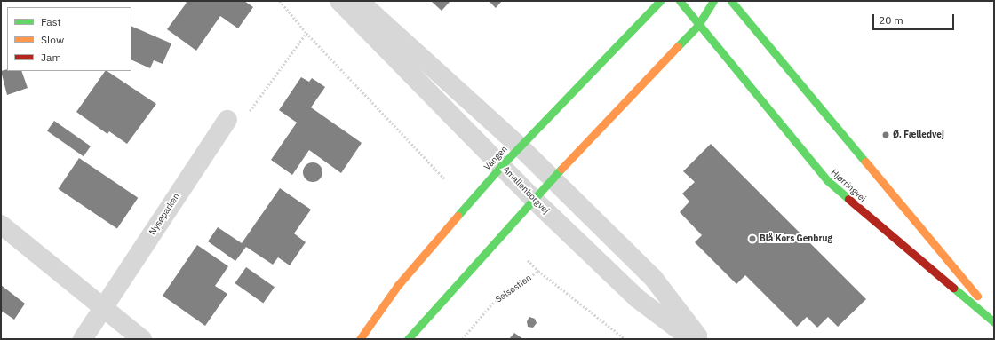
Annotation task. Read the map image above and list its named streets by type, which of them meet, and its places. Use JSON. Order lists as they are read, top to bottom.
{
  "streets": {
    "street": [
      "Vangen",
      "Hjørringvej",
      "Amalienborgvej",
      "Nysøparken"
    ],
    "path": ["Selsøstien"]
  },
  "crossings": [
    ["Vangen", "Amalienborgvej"]
  ],
  "places": ["Ø. Fælledvej", "Blå Kors Genbrug"],
  "legend": ["Fast", "Slow", "Jam"],
  "scale_bar": "20 m"
}
